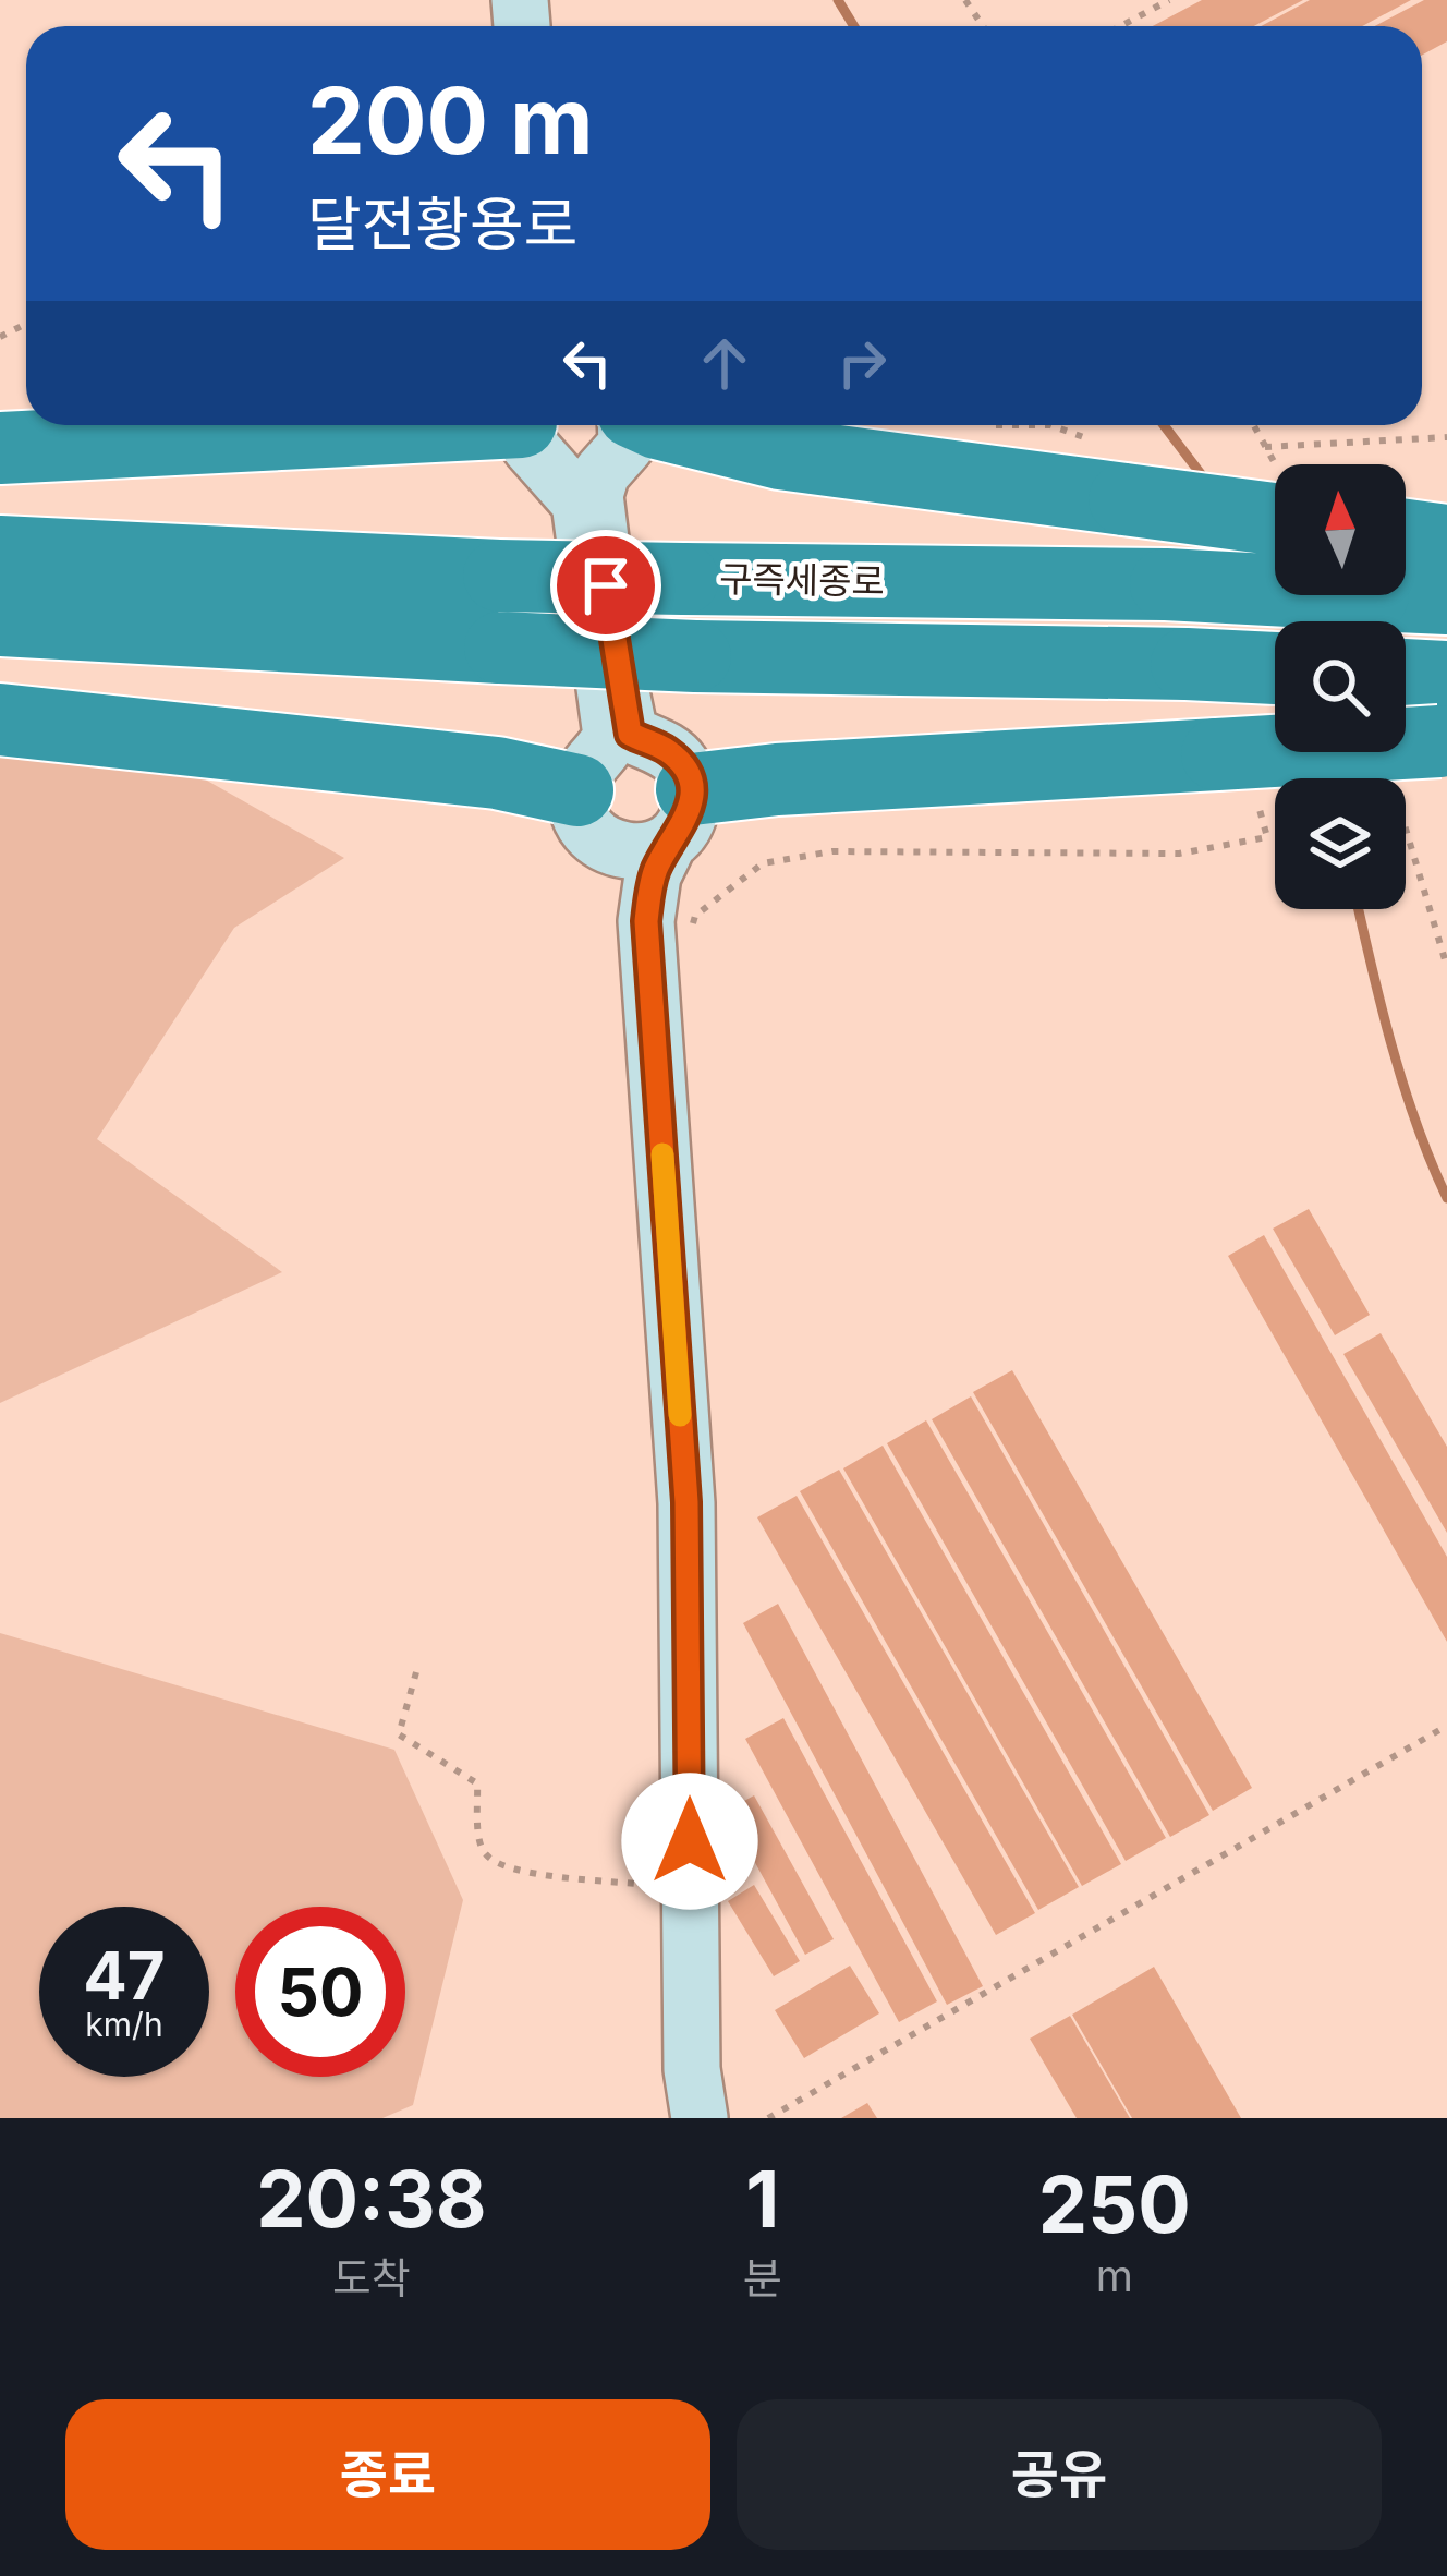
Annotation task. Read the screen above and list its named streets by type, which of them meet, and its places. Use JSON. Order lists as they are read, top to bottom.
{
  "streets": {
    "highway": ["구즉세종로"]
  },
  "north": "top",
  "page": {
    "turn": ["200 m", "달전황용로"],
    "speed": "47 km/h",
    "limit": "50",
    "eta": [
      "20:38",
      "도착",
      "1",
      "분",
      "250",
      "m"
    ],
    "buttons": ["종료", "공유"]
  }
}
